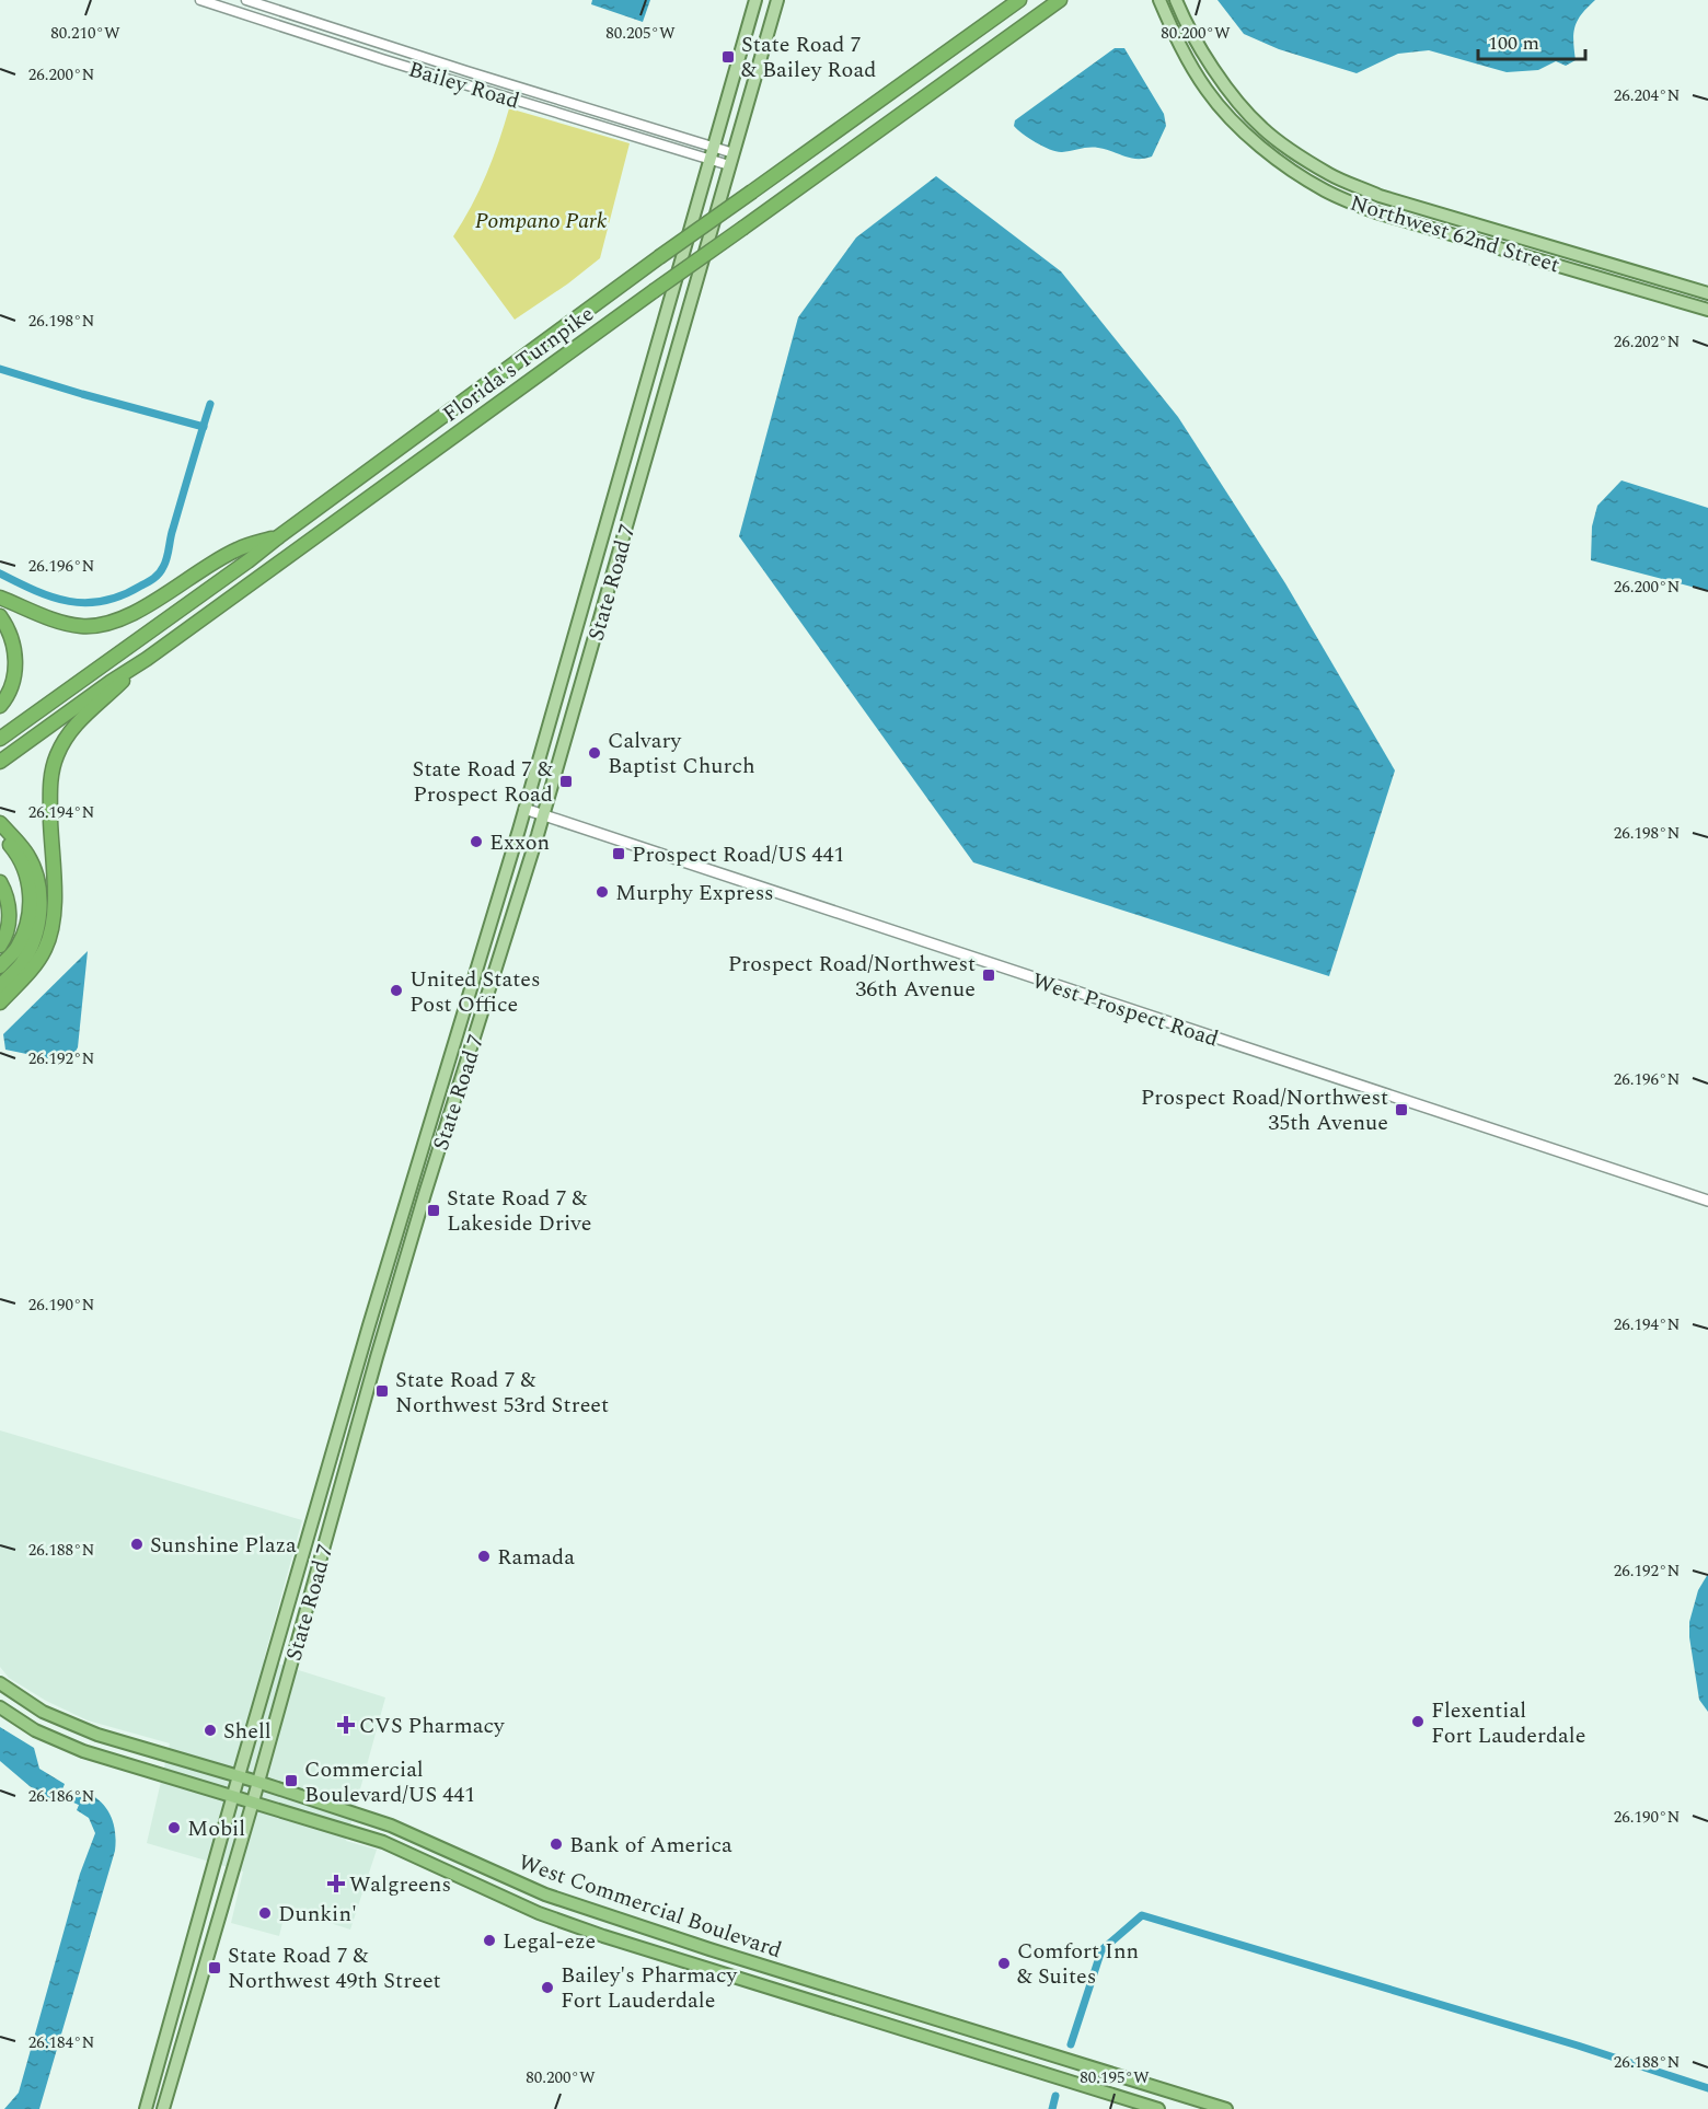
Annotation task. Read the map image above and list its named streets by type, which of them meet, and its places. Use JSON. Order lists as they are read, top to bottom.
{
  "streets": {
    "highway": ["Florida's Turnpike", "West Commercial Boulevard"],
    "main road": ["Northwest 62nd Street", "State Road 7", "West Prospect Road"],
    "street": ["Bailey Road"]
  },
  "crossings": [
    ["Bailey Road", "State Road 7"],
    ["State Road 7", "West Prospect Road"],
    ["State Road 7", "West Commercial Boulevard"]
  ],
  "parks": ["Pompano Park"],
  "places": {
    "transit": [
      "State Road 7 & Bailey Road",
      "State Road 7 & Prospect Road",
      "Prospect Road/US 441",
      "Prospect Road/Northwest 36th Avenue",
      "Prospect Road/Northwest 35th Avenue",
      "State Road 7 & Lakeside Drive",
      "State Road 7 & Northwest 53rd Street",
      "Commercial Boulevard/US 441",
      "State Road 7 & Northwest 49th Street"
    ],
    "other": [
      "Calvary Baptist Church",
      "Exxon",
      "Murphy Express",
      "United States Post Office",
      "Sunshine Plaza",
      "Ramada",
      "Flexential Fort Lauderdale",
      "Shell",
      "Mobil",
      "Bank of America",
      "Dunkin'",
      "Legal-eze",
      "Comfort Inn & Suites",
      "Bailey's Pharmacy Fort Lauderdale"
    ],
    "health": ["CVS Pharmacy", "Walgreens"]
  },
  "scale_bar": "100 m",
  "coordinates": [
    "80.210°W",
    "80.205°W",
    "80.200°W",
    "26.200°N",
    "26.204°N",
    "26.198°N",
    "26.202°N",
    "26.196°N",
    "26.194°N",
    "26.192°N",
    "26.190°N",
    "26.188°N",
    "26.186°N",
    "26.184°N",
    "80.195°W"
  ]
}
